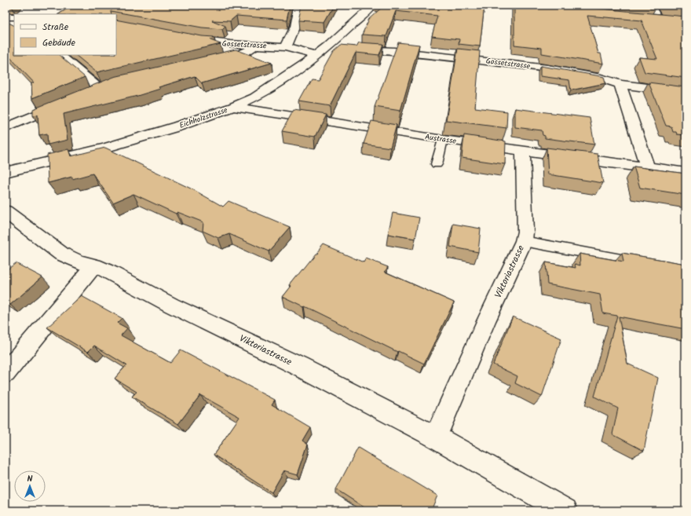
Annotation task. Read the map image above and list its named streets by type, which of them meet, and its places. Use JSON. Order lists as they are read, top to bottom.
{
  "streets": {
    "street": [
      "Gossetstrasse",
      "Eichholzstrasse",
      "Austrasse",
      "Viktoriastrasse"
    ]
  },
  "crossings": [
    ["Gossetstrasse", "Eichholzstrasse"],
    ["Eichholzstrasse", "Austrasse"],
    ["Austrasse", "Viktoriastrasse"]
  ],
  "legend": ["Straße", "Gebäude"],
  "north": "top"
}
